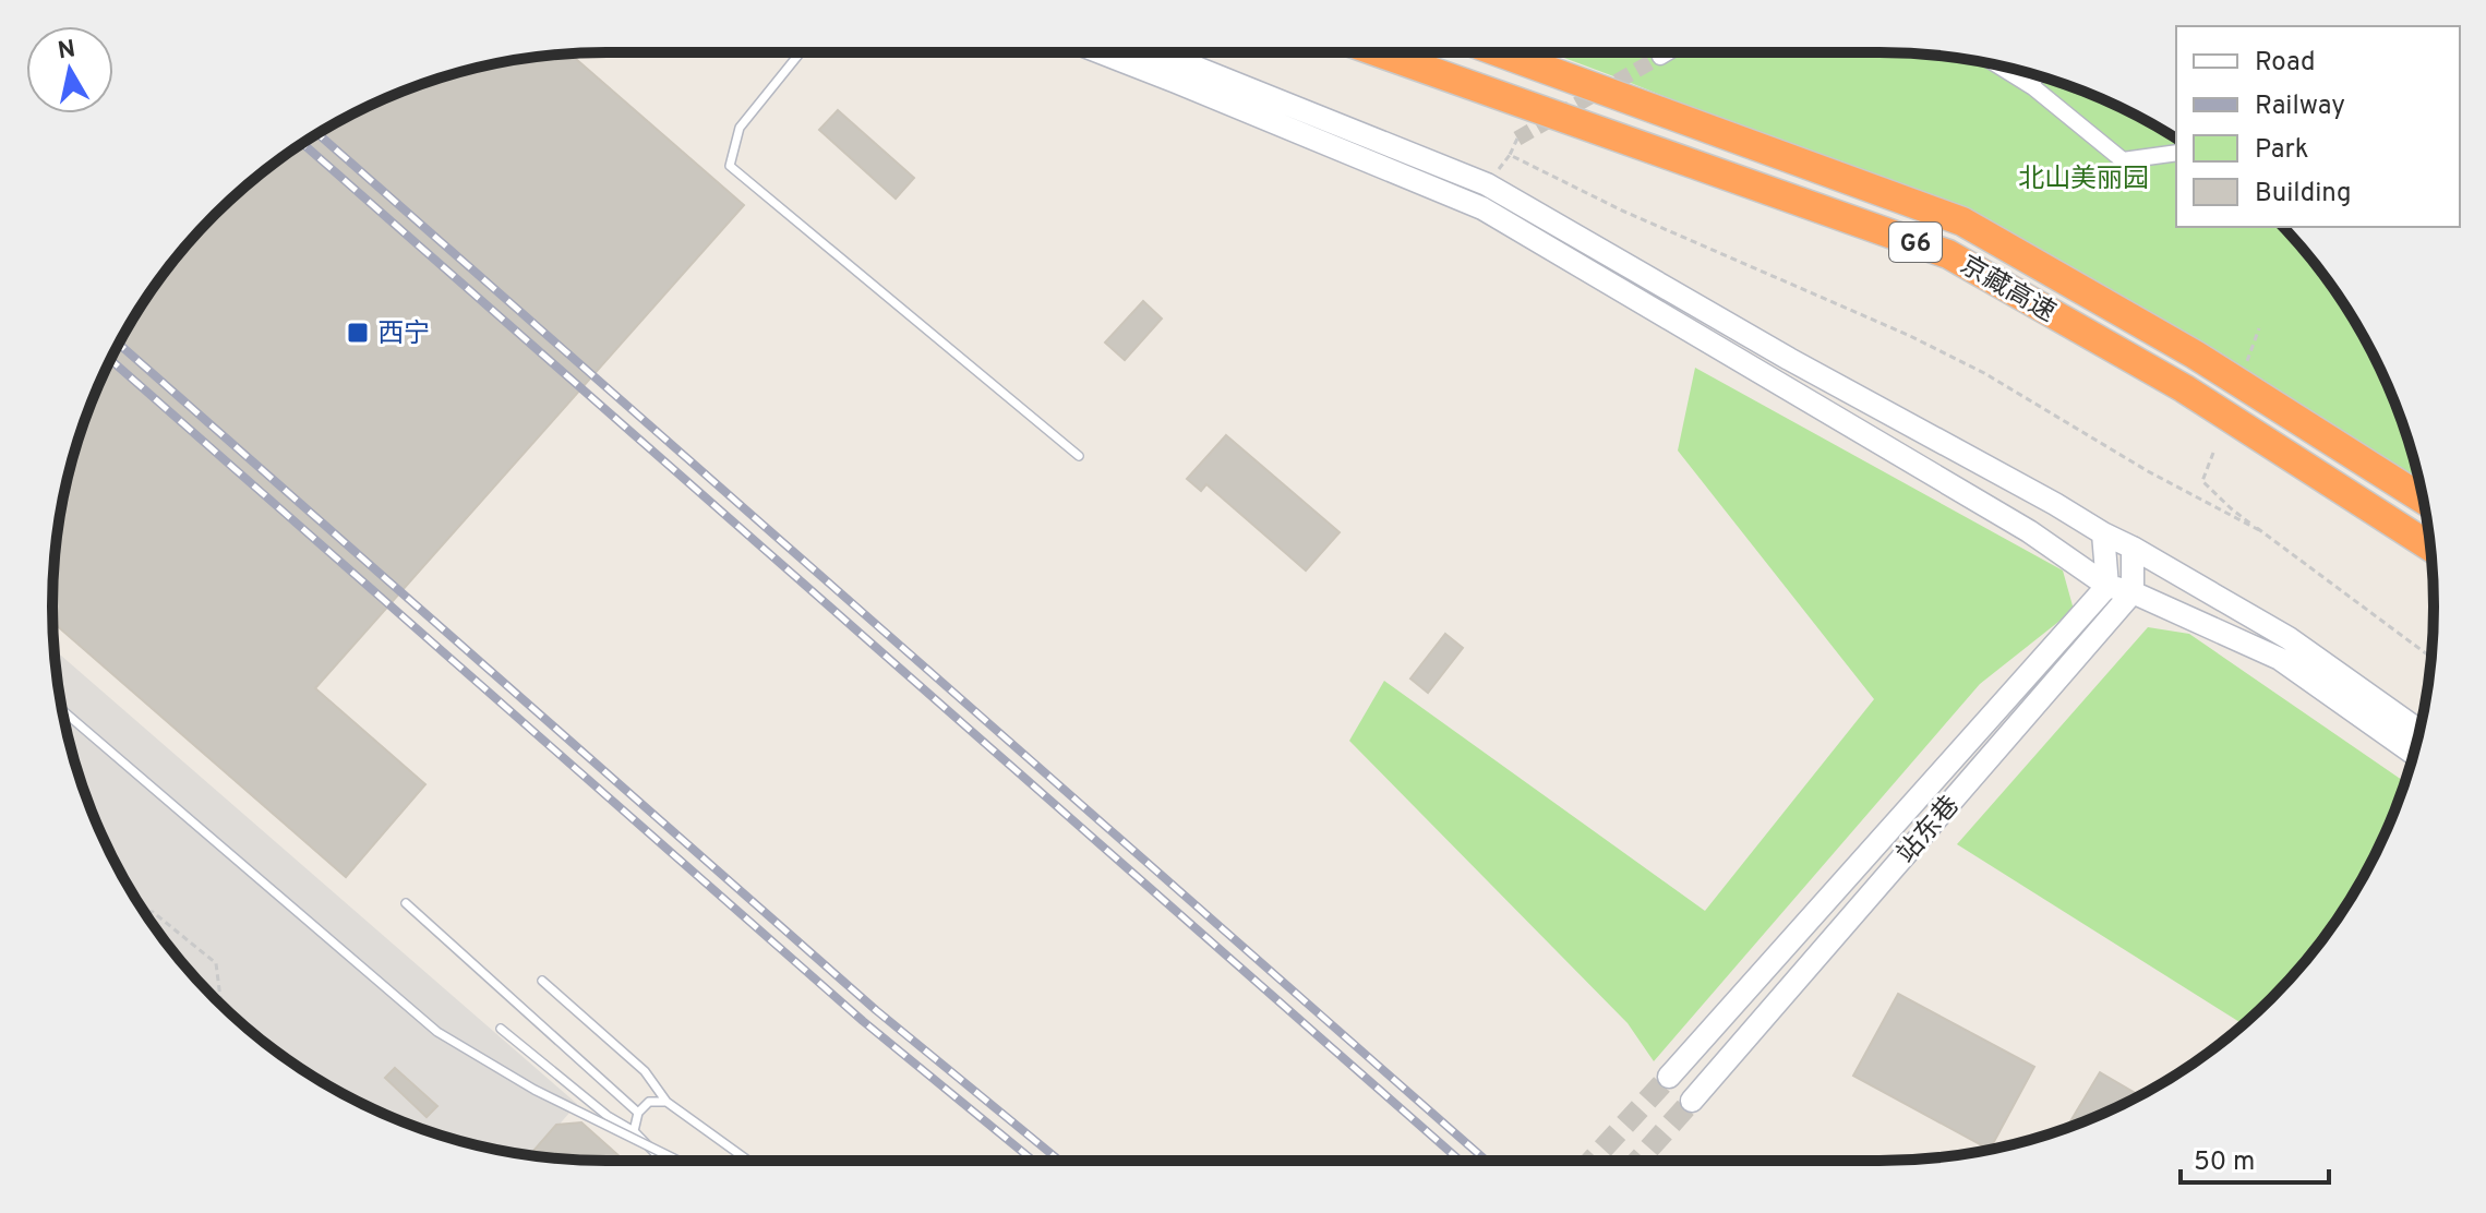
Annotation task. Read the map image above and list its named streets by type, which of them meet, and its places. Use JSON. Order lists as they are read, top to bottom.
{
  "streets": {
    "highway": ["G6", "京藏高速"],
    "main road": ["站东巷"]
  },
  "parks": ["北山美丽园"],
  "places": {
    "transit": ["西宁"]
  },
  "legend": [
    "Road",
    "Railway",
    "Park",
    "Building"
  ],
  "scale_bar": "50 m",
  "north": "top"
}
